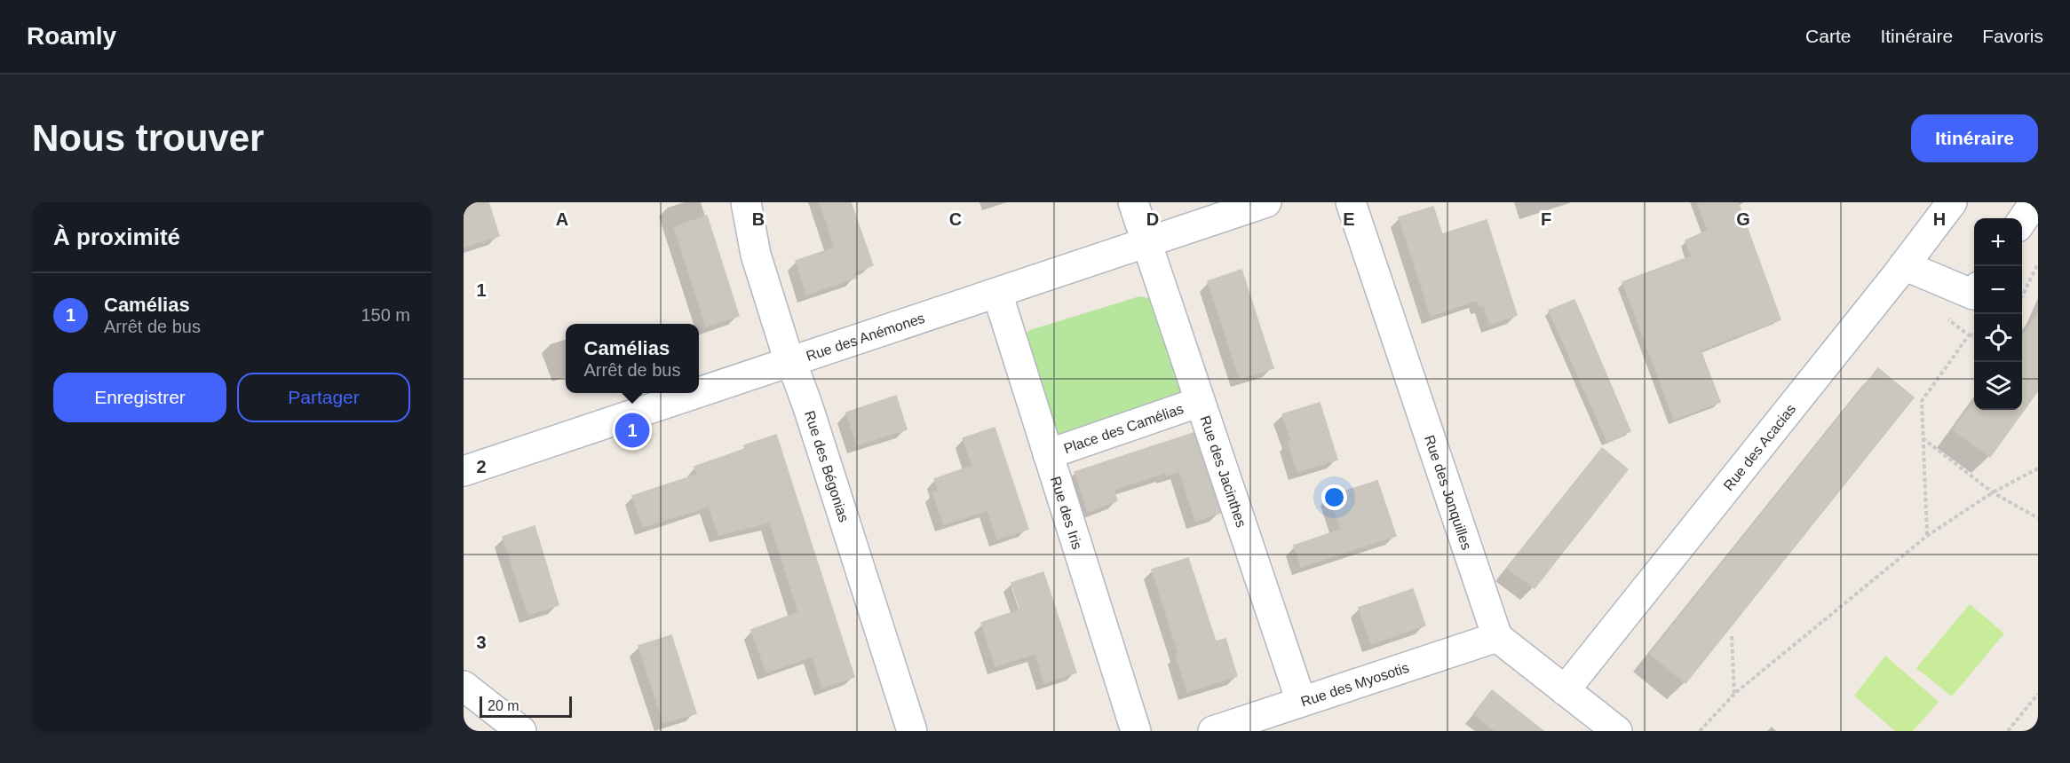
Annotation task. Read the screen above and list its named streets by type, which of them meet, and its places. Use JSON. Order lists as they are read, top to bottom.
{
  "streets": {
    "street": [
      "Rue des Anémones",
      "Place des Camélias",
      "Rue des Acacias",
      "Rue des Bégonias",
      "Rue des Jacinthes",
      "Rue des Jonquilles",
      "Rue des Iris",
      "Rue des Myosotis"
    ]
  },
  "crossings": [
    ["Rue des Anémones", "Rue des Bégonias"],
    ["Rue des Anémones", "Rue des Jacinthes"],
    ["Rue des Anémones", "Rue des Iris"],
    ["Place des Camélias", "Rue des Jacinthes"],
    ["Place des Camélias", "Rue des Iris"],
    ["Rue des Jacinthes", "Rue des Myosotis"],
    ["Rue des Jonquilles", "Rue des Myosotis"]
  ],
  "scale_bar": "20 m",
  "page": {
    "header": "Roamly",
    "nav": ["Carte", "Itinéraire", "Favoris"],
    "buttons": [
      "Itinéraire",
      ["Enregistrer", "Partager"]
    ],
    "title": "Nous trouver",
    "heading": "À proximité",
    "map_buttons": ["+", "−"],
    "list": [
      {
        "mark": "1",
        "name": "Camélias",
        "note": "Arrêt de bus",
        "value": "150 m"
      }
    ],
    "popup": ["Camélias", "Arrêt de bus"],
    "pins": "1",
    "scale": "20 m"
  },
  "grid": {
    "columns": [
      "A",
      "B",
      "C",
      "D",
      "E",
      "F",
      "G",
      "H"
    ],
    "rows": ["1", "2", "3"]
  }
}
